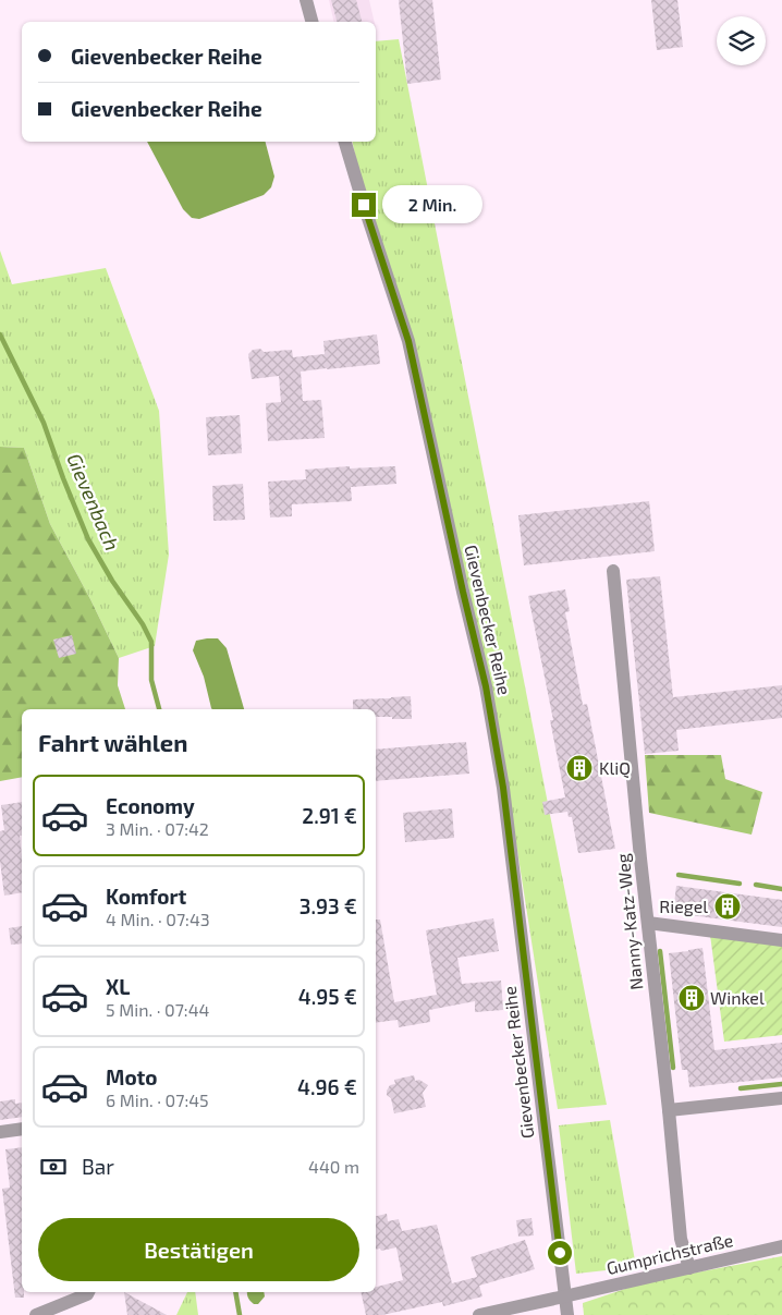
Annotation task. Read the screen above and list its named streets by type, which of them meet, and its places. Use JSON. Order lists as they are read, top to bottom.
{
  "streets": {
    "street": ["Gievenbecker Reihe", "Nanny-Katz-Weg", "Gumprichstraße"]
  },
  "crossings": [
    ["Gievenbecker Reihe", "Gumprichstraße"],
    ["Nanny-Katz-Weg", "Gumprichstraße"]
  ],
  "water": ["Gievenbach"],
  "places": {
    "building": ["KliQ", "Riegel", "Winkel"]
  },
  "page": {
    "banner": ["Gievenbecker Reihe", "Gievenbecker Reihe"],
    "bubble": "2 Min.",
    "heading": "Fahrt wählen",
    "list": [
      {
        "name": "Economy",
        "note": "3 Min. · 07:42",
        "value": "2.91 €"
      },
      {
        "name": "Komfort",
        "note": "4 Min. · 07:43",
        "value": "3.93 €"
      },
      {
        "name": "XL",
        "note": "5 Min. · 07:44",
        "value": "4.95 €"
      },
      {
        "name": "Moto",
        "note": "6 Min. · 07:45",
        "value": "4.96 €"
      }
    ],
    "pay": ["Bar", "440 m"],
    "buttons": "Bestätigen"
  }
}
